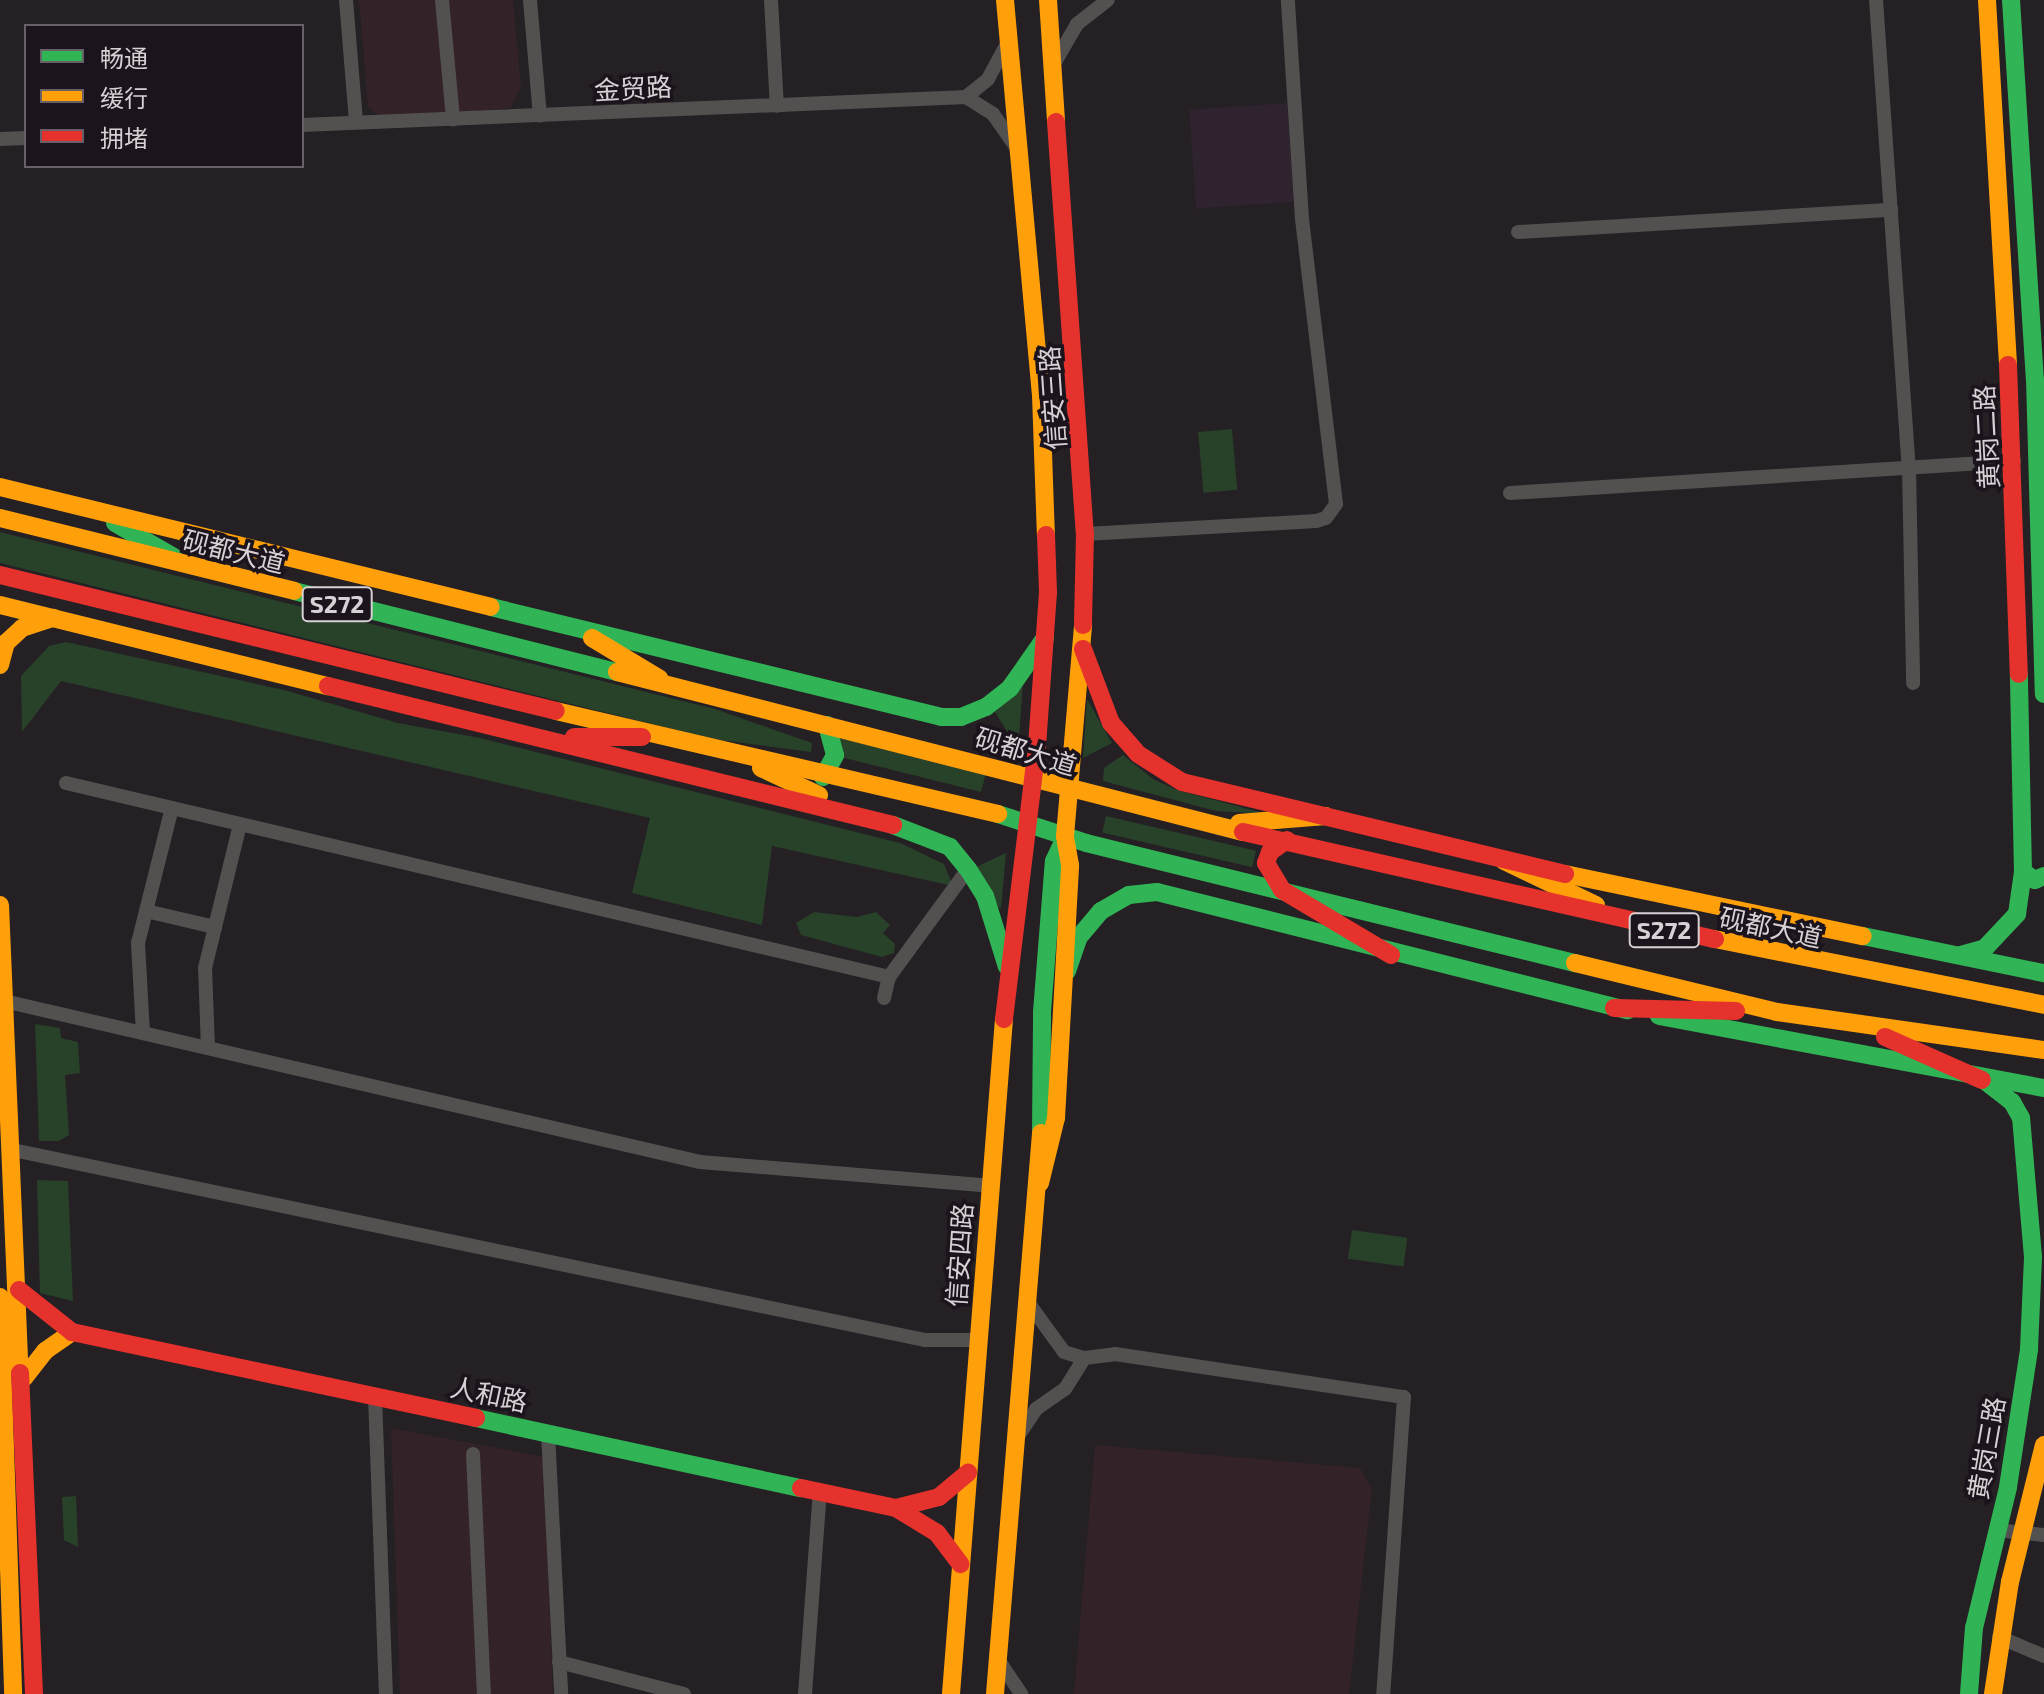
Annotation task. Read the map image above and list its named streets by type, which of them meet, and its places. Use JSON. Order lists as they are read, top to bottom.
{
  "streets": {
    "main road": [
      "信安三路",
      "黄岗二路",
      "砚都大道",
      "S272",
      "信安四路",
      "人和路",
      "黄岗三路"
    ],
    "street": ["金贸路"]
  },
  "crossings": [
    ["信安三路", "砚都大道"],
    ["信安三路", "S272"],
    ["信安三路", "信安四路"],
    ["S272", "信安四路"]
  ],
  "legend": ["畅通", "缓行", "拥堵"]
}
